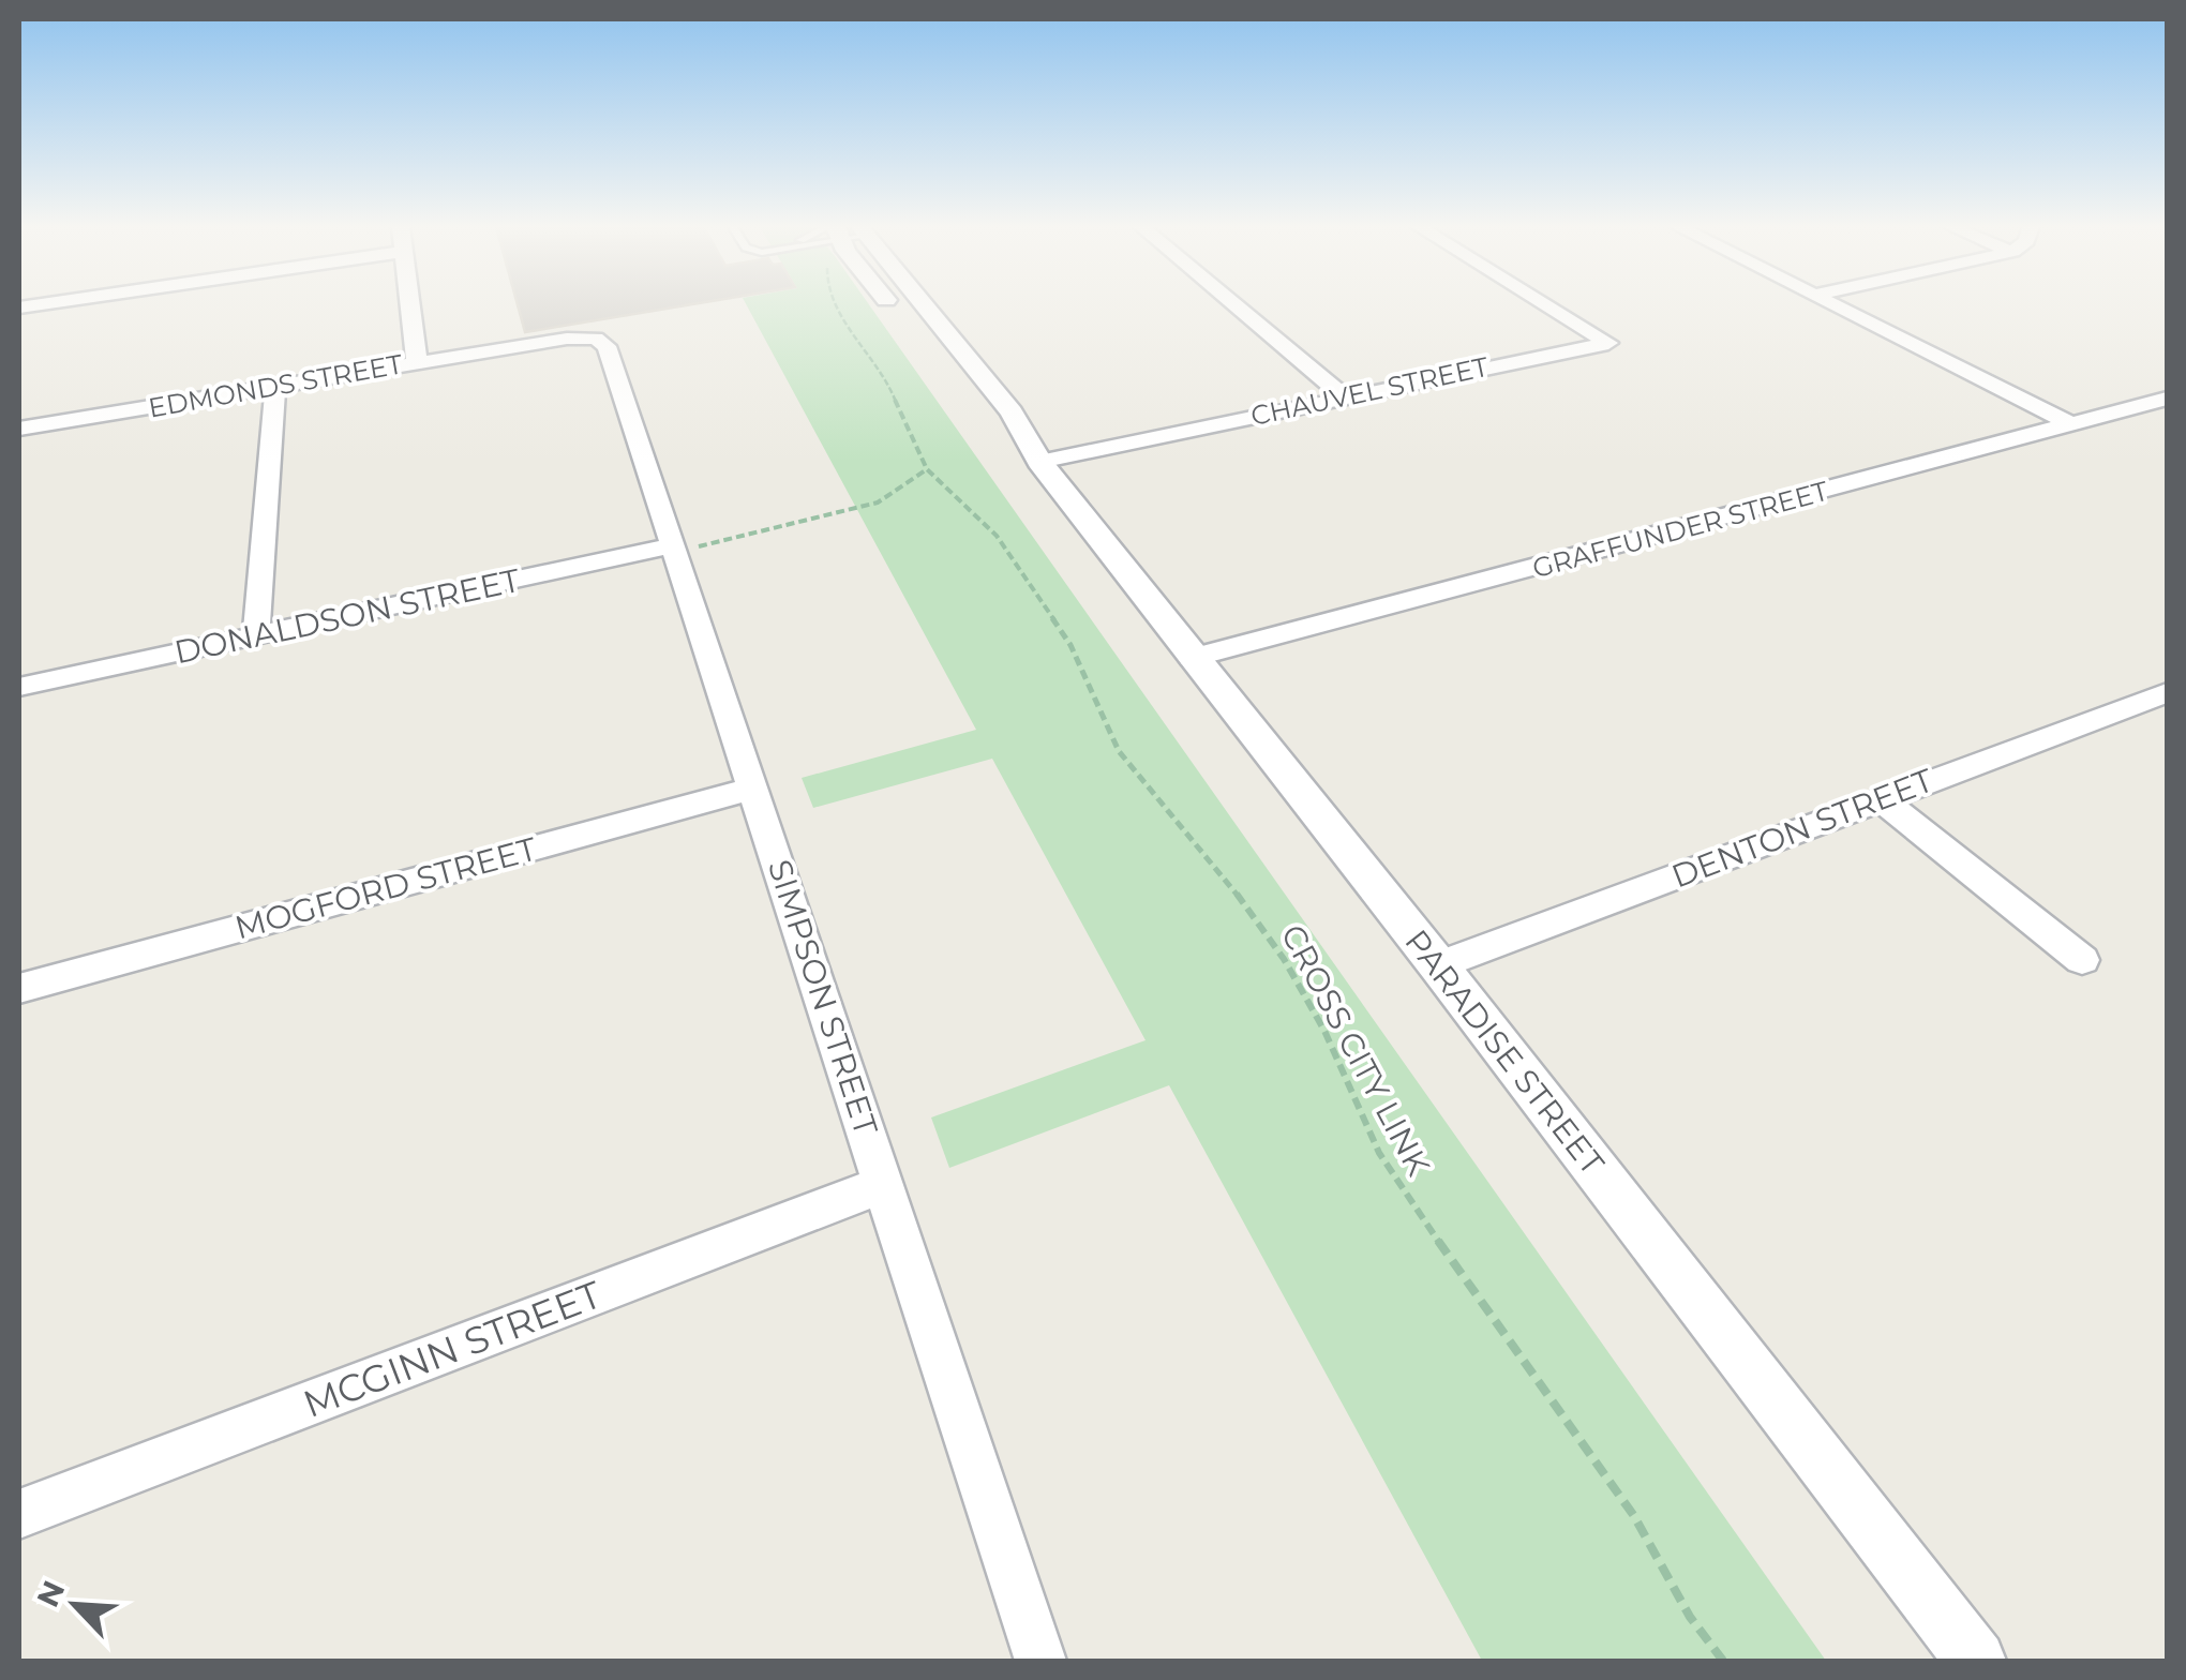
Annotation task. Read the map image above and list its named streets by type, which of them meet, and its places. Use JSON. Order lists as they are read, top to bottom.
{
  "streets": {
    "street": [
      "EDMONDS STREET",
      "CHAUVEL STREET",
      "GRAFFUNDER STREET",
      "DONALDSON STREET",
      "DENTON STREET",
      "MOGFORD STREET",
      "SIMPSON STREET",
      "PARADISE STREET",
      "MCGINN STREET"
    ],
    "path": ["CROSS CITY LINK"]
  },
  "crossings": [
    ["EDMONDS STREET", "SIMPSON STREET"],
    ["CHAUVEL STREET", "PARADISE STREET"],
    ["GRAFFUNDER STREET", "PARADISE STREET"],
    ["DONALDSON STREET", "SIMPSON STREET"],
    ["DENTON STREET", "PARADISE STREET"],
    ["MOGFORD STREET", "SIMPSON STREET"],
    ["SIMPSON STREET", "MCGINN STREET"]
  ],
  "north": "top left"
}
